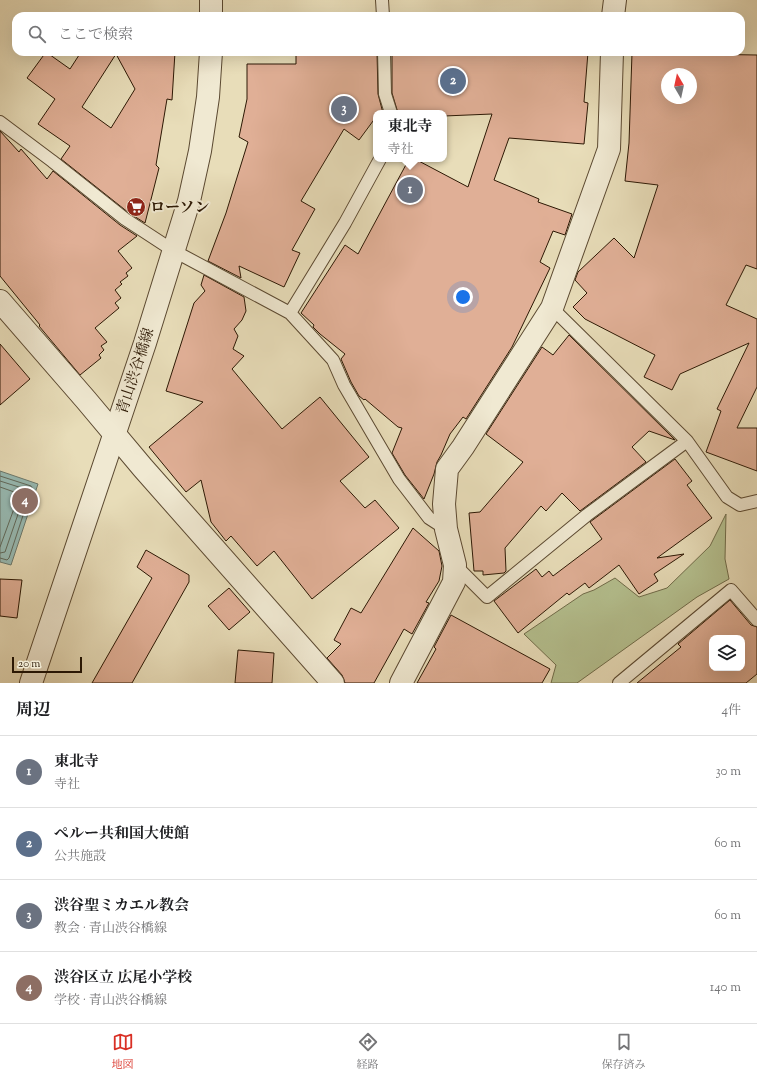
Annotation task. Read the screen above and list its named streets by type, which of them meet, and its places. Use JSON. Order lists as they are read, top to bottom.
{
  "streets": {
    "street": ["青山渋谷橋線"]
  },
  "places": {
    "supermarket": ["ローソン"]
  },
  "scale_bar": "20 m",
  "north": "top",
  "page": {
    "search": "ここで検索",
    "pins": [
      "2",
      "3",
      "1",
      "4"
    ],
    "popup": ["東北寺", "寺社"],
    "scale": "20 m",
    "heading": ["周辺", "4件"],
    "list": [
      {
        "mark": "1",
        "name": "東北寺",
        "note": "寺社",
        "value": "30 m"
      },
      {
        "mark": "2",
        "name": "ペルー共和国大使館",
        "note": "公共施設",
        "value": "60 m"
      },
      {
        "mark": "3",
        "name": "渋谷聖ミカエル教会",
        "note": "教会 · 青山渋谷橋線",
        "value": "60 m"
      },
      {
        "mark": "4",
        "name": "渋谷区立 広尾小学校",
        "note": "学校 · 青山渋谷橋線",
        "value": "140 m"
      }
    ],
    "nav": ["地図", "経路", "保存済み"]
  }
}
